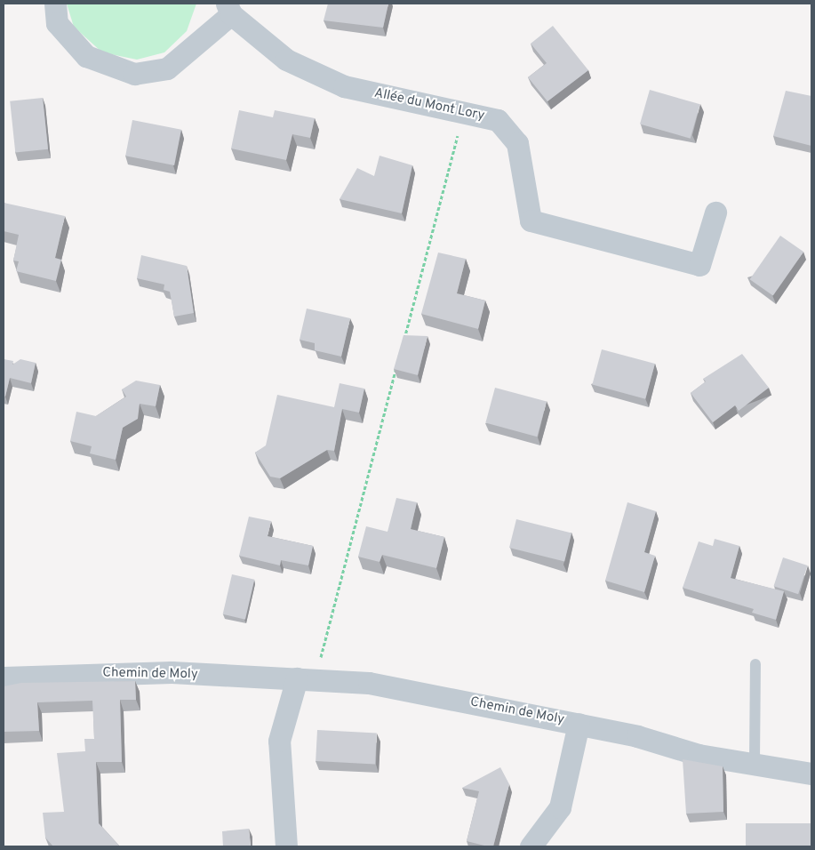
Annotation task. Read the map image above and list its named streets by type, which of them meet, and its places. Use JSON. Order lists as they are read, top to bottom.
{
  "streets": {
    "street": ["Allée du Mont Lory", "Chemin de Moly"]
  }
}
